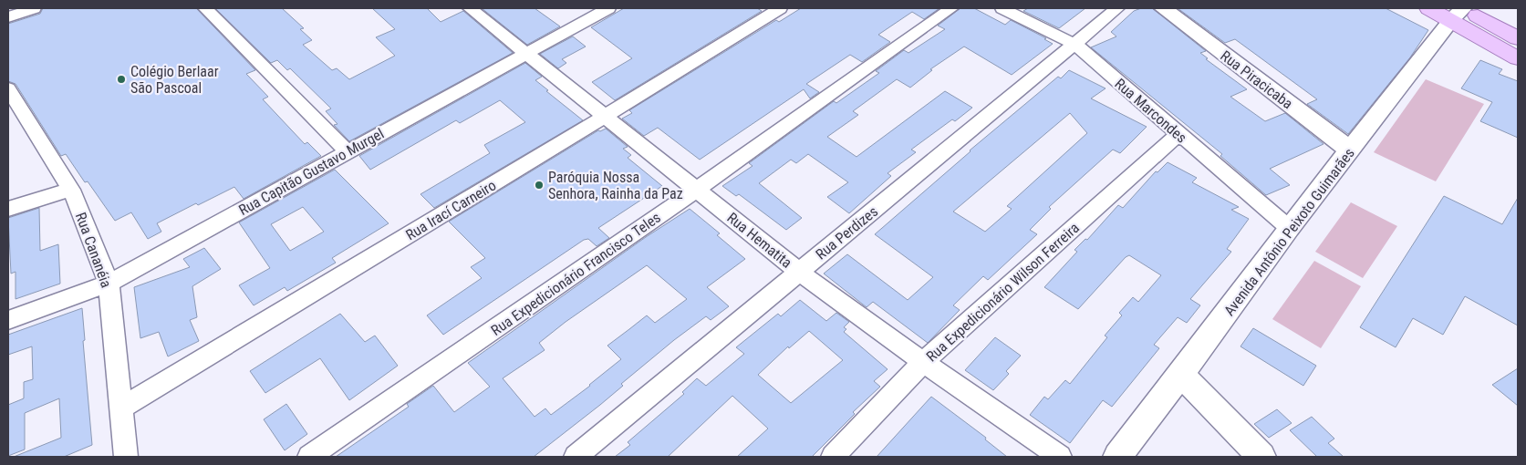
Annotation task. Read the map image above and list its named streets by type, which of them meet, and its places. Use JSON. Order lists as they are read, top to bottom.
{
  "streets": {
    "street": [
      "Rua Piracicaba",
      "Rua Marcondes",
      "Rua Capitão Gustavo Murgel",
      "Rua Irací Carneiro",
      "Avenida Antônio Peixoto Guimarães",
      "Rua Perdizes",
      "Rua Hematita",
      "Rua Cananéia",
      "Rua Expedicionário Francisco Teles",
      "Rua Expedicionário Wilson Ferreira"
    ]
  },
  "crossings": [
    ["Rua Piracicaba", "Avenida Antônio Peixoto Guimarães"],
    ["Rua Marcondes", "Avenida Antônio Peixoto Guimarães"],
    ["Rua Marcondes", "Rua Perdizes"],
    ["Rua Marcondes", "Rua Expedicionário Wilson Ferreira"],
    ["Rua Capitão Gustavo Murgel", "Rua Hematita"],
    ["Rua Capitão Gustavo Murgel", "Rua Cananéia"],
    ["Rua Irací Carneiro", "Rua Hematita"],
    ["Rua Irací Carneiro", "Rua Cananéia"],
    ["Rua Perdizes", "Rua Hematita"],
    ["Rua Hematita", "Rua Expedicionário Francisco Teles"],
    ["Rua Hematita", "Rua Expedicionário Wilson Ferreira"]
  ],
  "places": ["Colégio Berlaar São Pascoal", "Paróquia Nossa Senhora, Rainha da Paz"]
}
